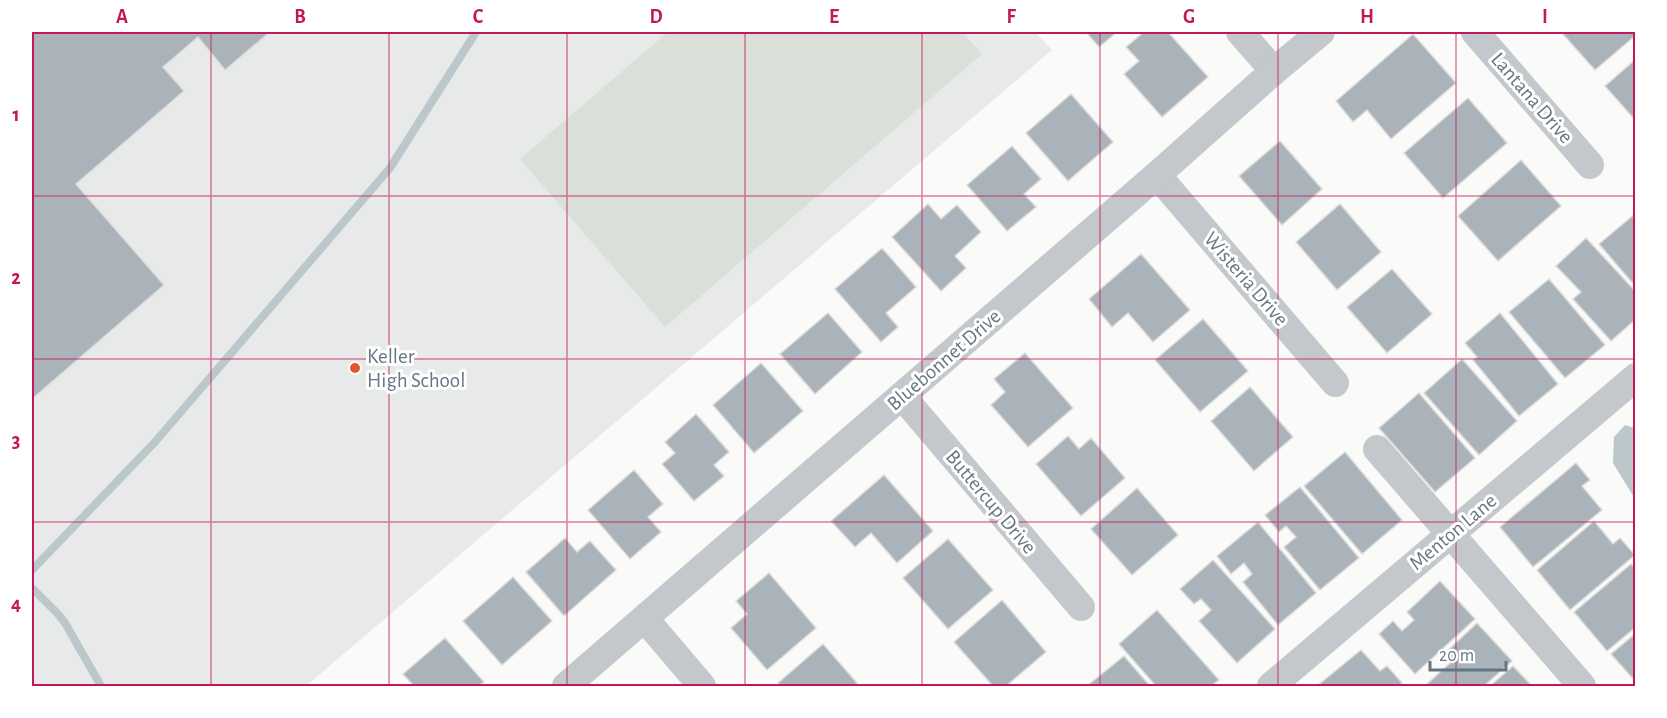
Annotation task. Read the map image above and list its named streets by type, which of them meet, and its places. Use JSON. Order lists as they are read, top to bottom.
{
  "streets": {
    "street": [
      "Lantana Drive",
      "Wisteria Drive",
      "Bluebonnet Drive",
      "Buttercup Drive",
      "Menton Lane"
    ]
  },
  "crossings": [
    ["Wisteria Drive", "Bluebonnet Drive"],
    ["Bluebonnet Drive", "Buttercup Drive"]
  ],
  "places": ["Keller High School"],
  "scale_bar": "20 m",
  "grid": {
    "columns": [
      "A",
      "B",
      "C",
      "D",
      "E",
      "F",
      "G",
      "H",
      "I"
    ],
    "rows": [
      "1",
      "2",
      "3",
      "4"
    ]
  }
}
